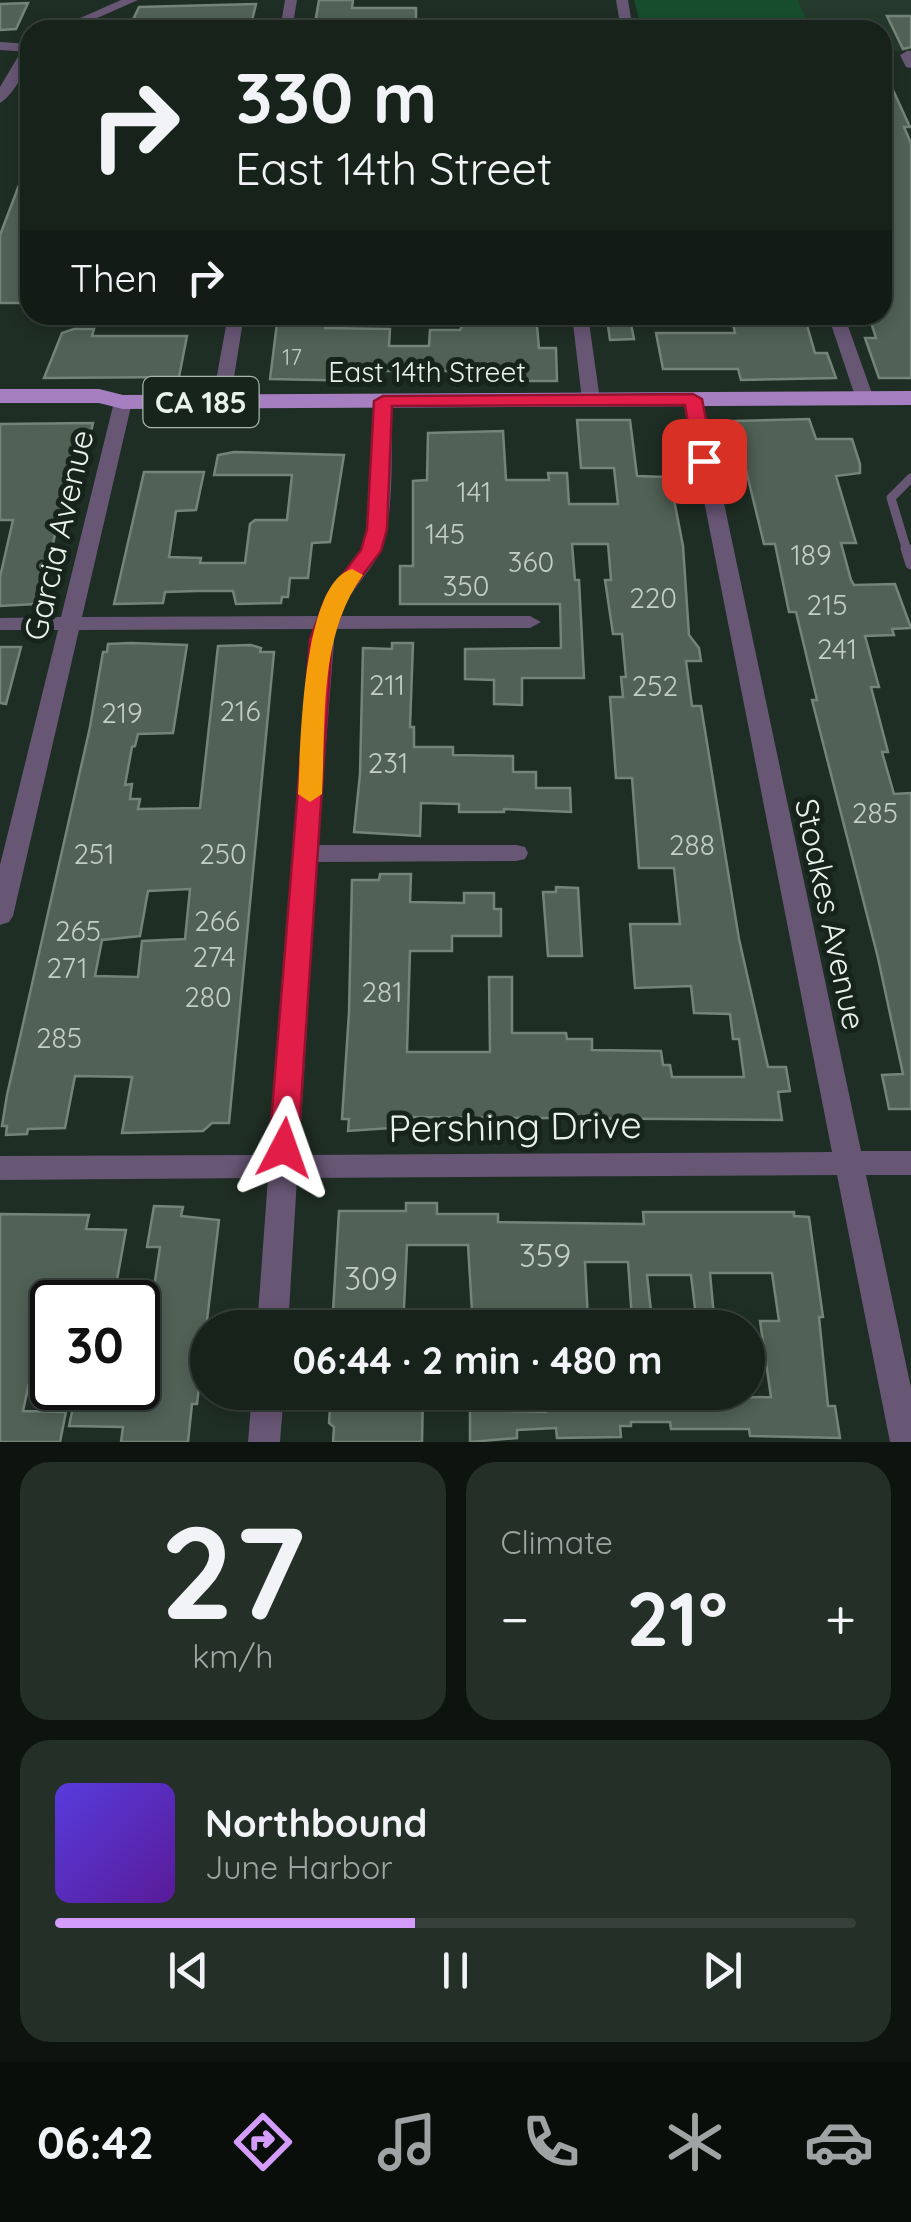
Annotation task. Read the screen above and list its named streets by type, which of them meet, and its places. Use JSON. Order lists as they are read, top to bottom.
{
  "streets": {
    "main road": ["East 14th Street", "CA 185"],
    "street": ["Garcia Avenue", "Stoakes Avenue", "Pershing Drive"]
  },
  "crossings": [
    ["East 14th Street", "Garcia Avenue"],
    ["East 14th Street", "Stoakes Avenue"],
    ["Stoakes Avenue", "Pershing Drive"]
  ],
  "house_numbers": [
    "17",
    "141",
    "145",
    "189",
    "360",
    "350",
    "220",
    "215",
    "241",
    "211",
    "252",
    "216",
    "219",
    "231",
    "285",
    "288",
    "251",
    "250",
    "266",
    "265",
    "274",
    "271",
    "281",
    "280",
    "285",
    "359",
    "309"
  ],
  "page": {
    "turn": ["330 m", "East 14th Street"],
    "then": "Then",
    "limit": "30",
    "trip": "06:44 · 2 min · 480 m",
    "tile": [
      ["27", "km/h"],
      "Climate"
    ],
    "heat": ["−", "21°", "+"],
    "song": ["Northbound", "June Harbor"],
    "tabs": "06:42"
  }
}
